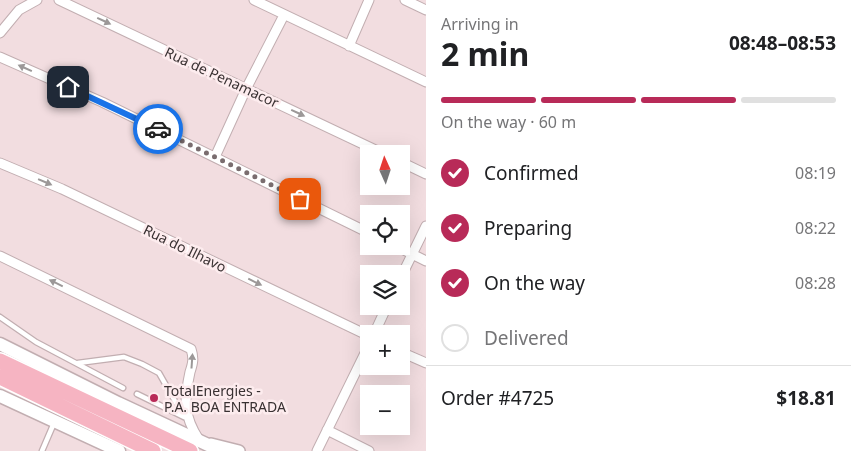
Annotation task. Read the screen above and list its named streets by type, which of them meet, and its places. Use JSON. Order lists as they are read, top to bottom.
{
  "streets": {
    "street": ["Rua de Penamacor", "Rua do Ilhavo"]
  },
  "one_way": ["Rua do Ilhavo"],
  "places": ["TotalEnergies - P.A. BOA ENTRADA"],
  "north": "top",
  "page": {
    "heading": ["2 min", "Arriving in", "08:48–08:53"],
    "panel": ["Order #4725", "$18.81"],
    "bar": "On the way · 60 m",
    "map_buttons": ["+", "−"],
    "list": [
      ["Confirmed", "08:19"],
      ["Preparing", "08:22"],
      ["On the way", "08:28"],
      "Delivered"
    ]
  }
}
